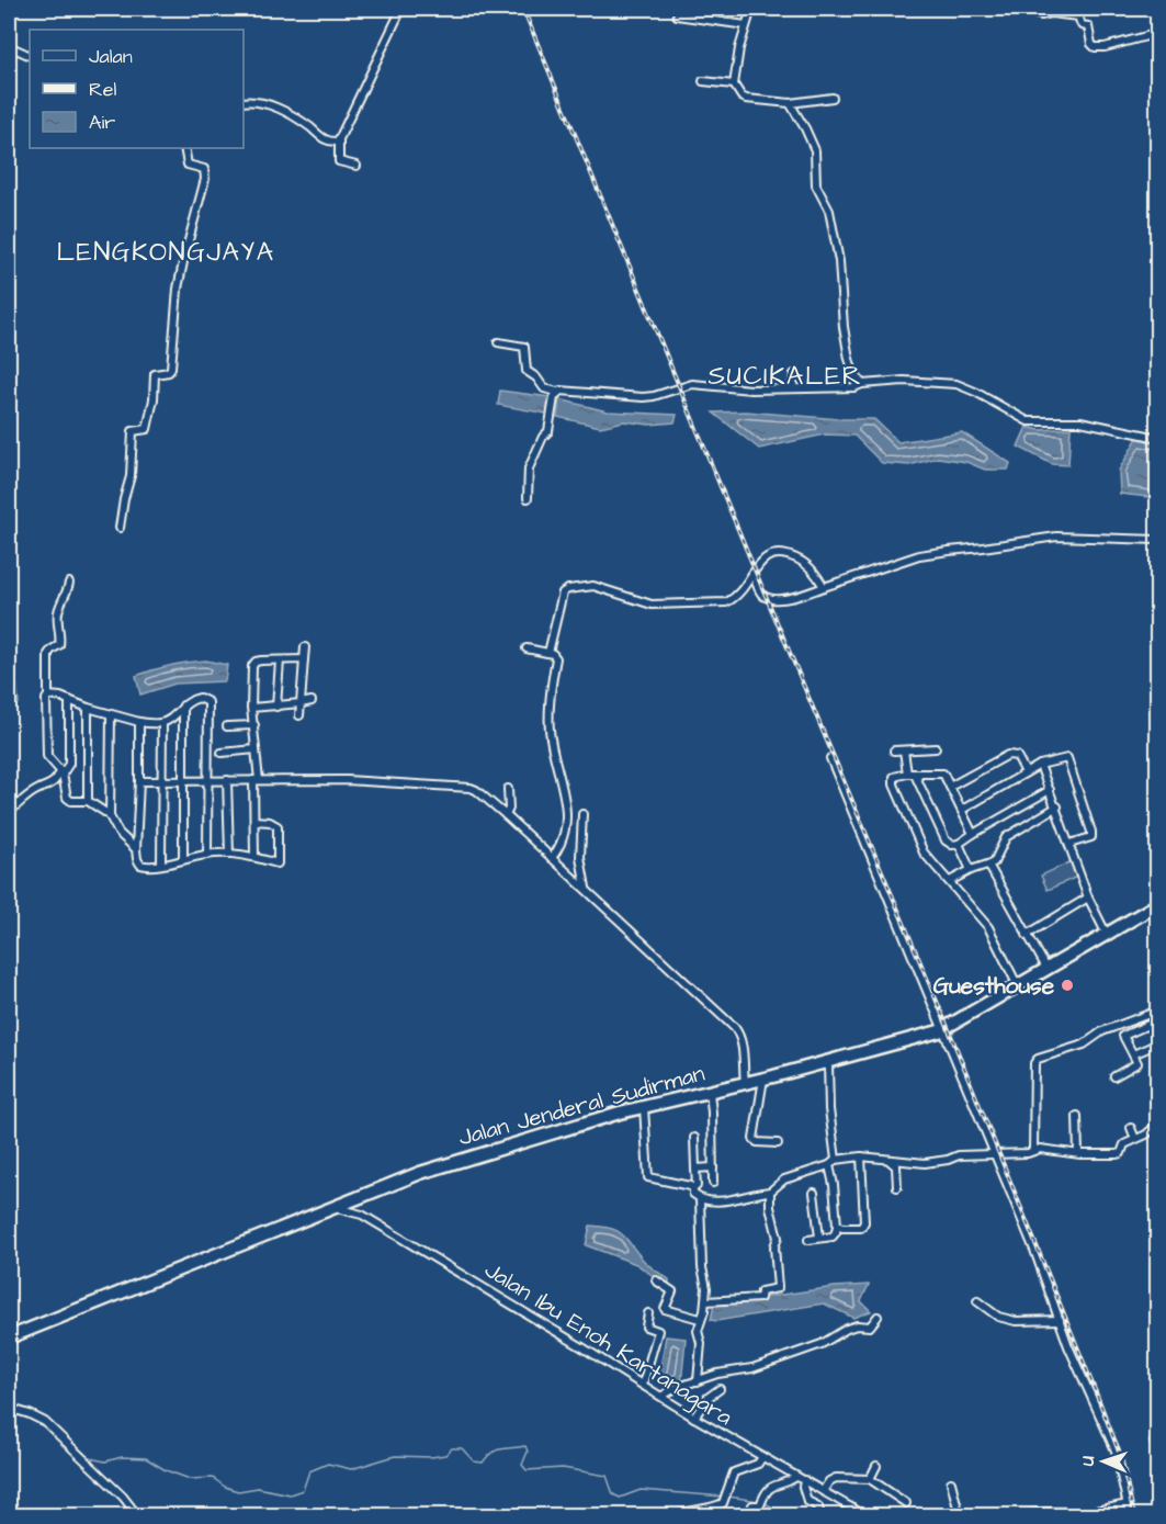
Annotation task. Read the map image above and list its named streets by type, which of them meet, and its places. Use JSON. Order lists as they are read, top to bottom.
{
  "streets": {
    "main road": ["Jalan Jenderal Sudirman"],
    "street": ["Jalan Ibu Enoh Kartanagara"]
  },
  "crossings": [
    ["Jalan Jenderal Sudirman", "Jalan Ibu Enoh Kartanagara"]
  ],
  "districts": ["LENGKONGJAYA", "SUCIKALER"],
  "places": ["Guesthouse"],
  "legend": ["Jalan", "Rel", "Air"],
  "north": "left"
}
